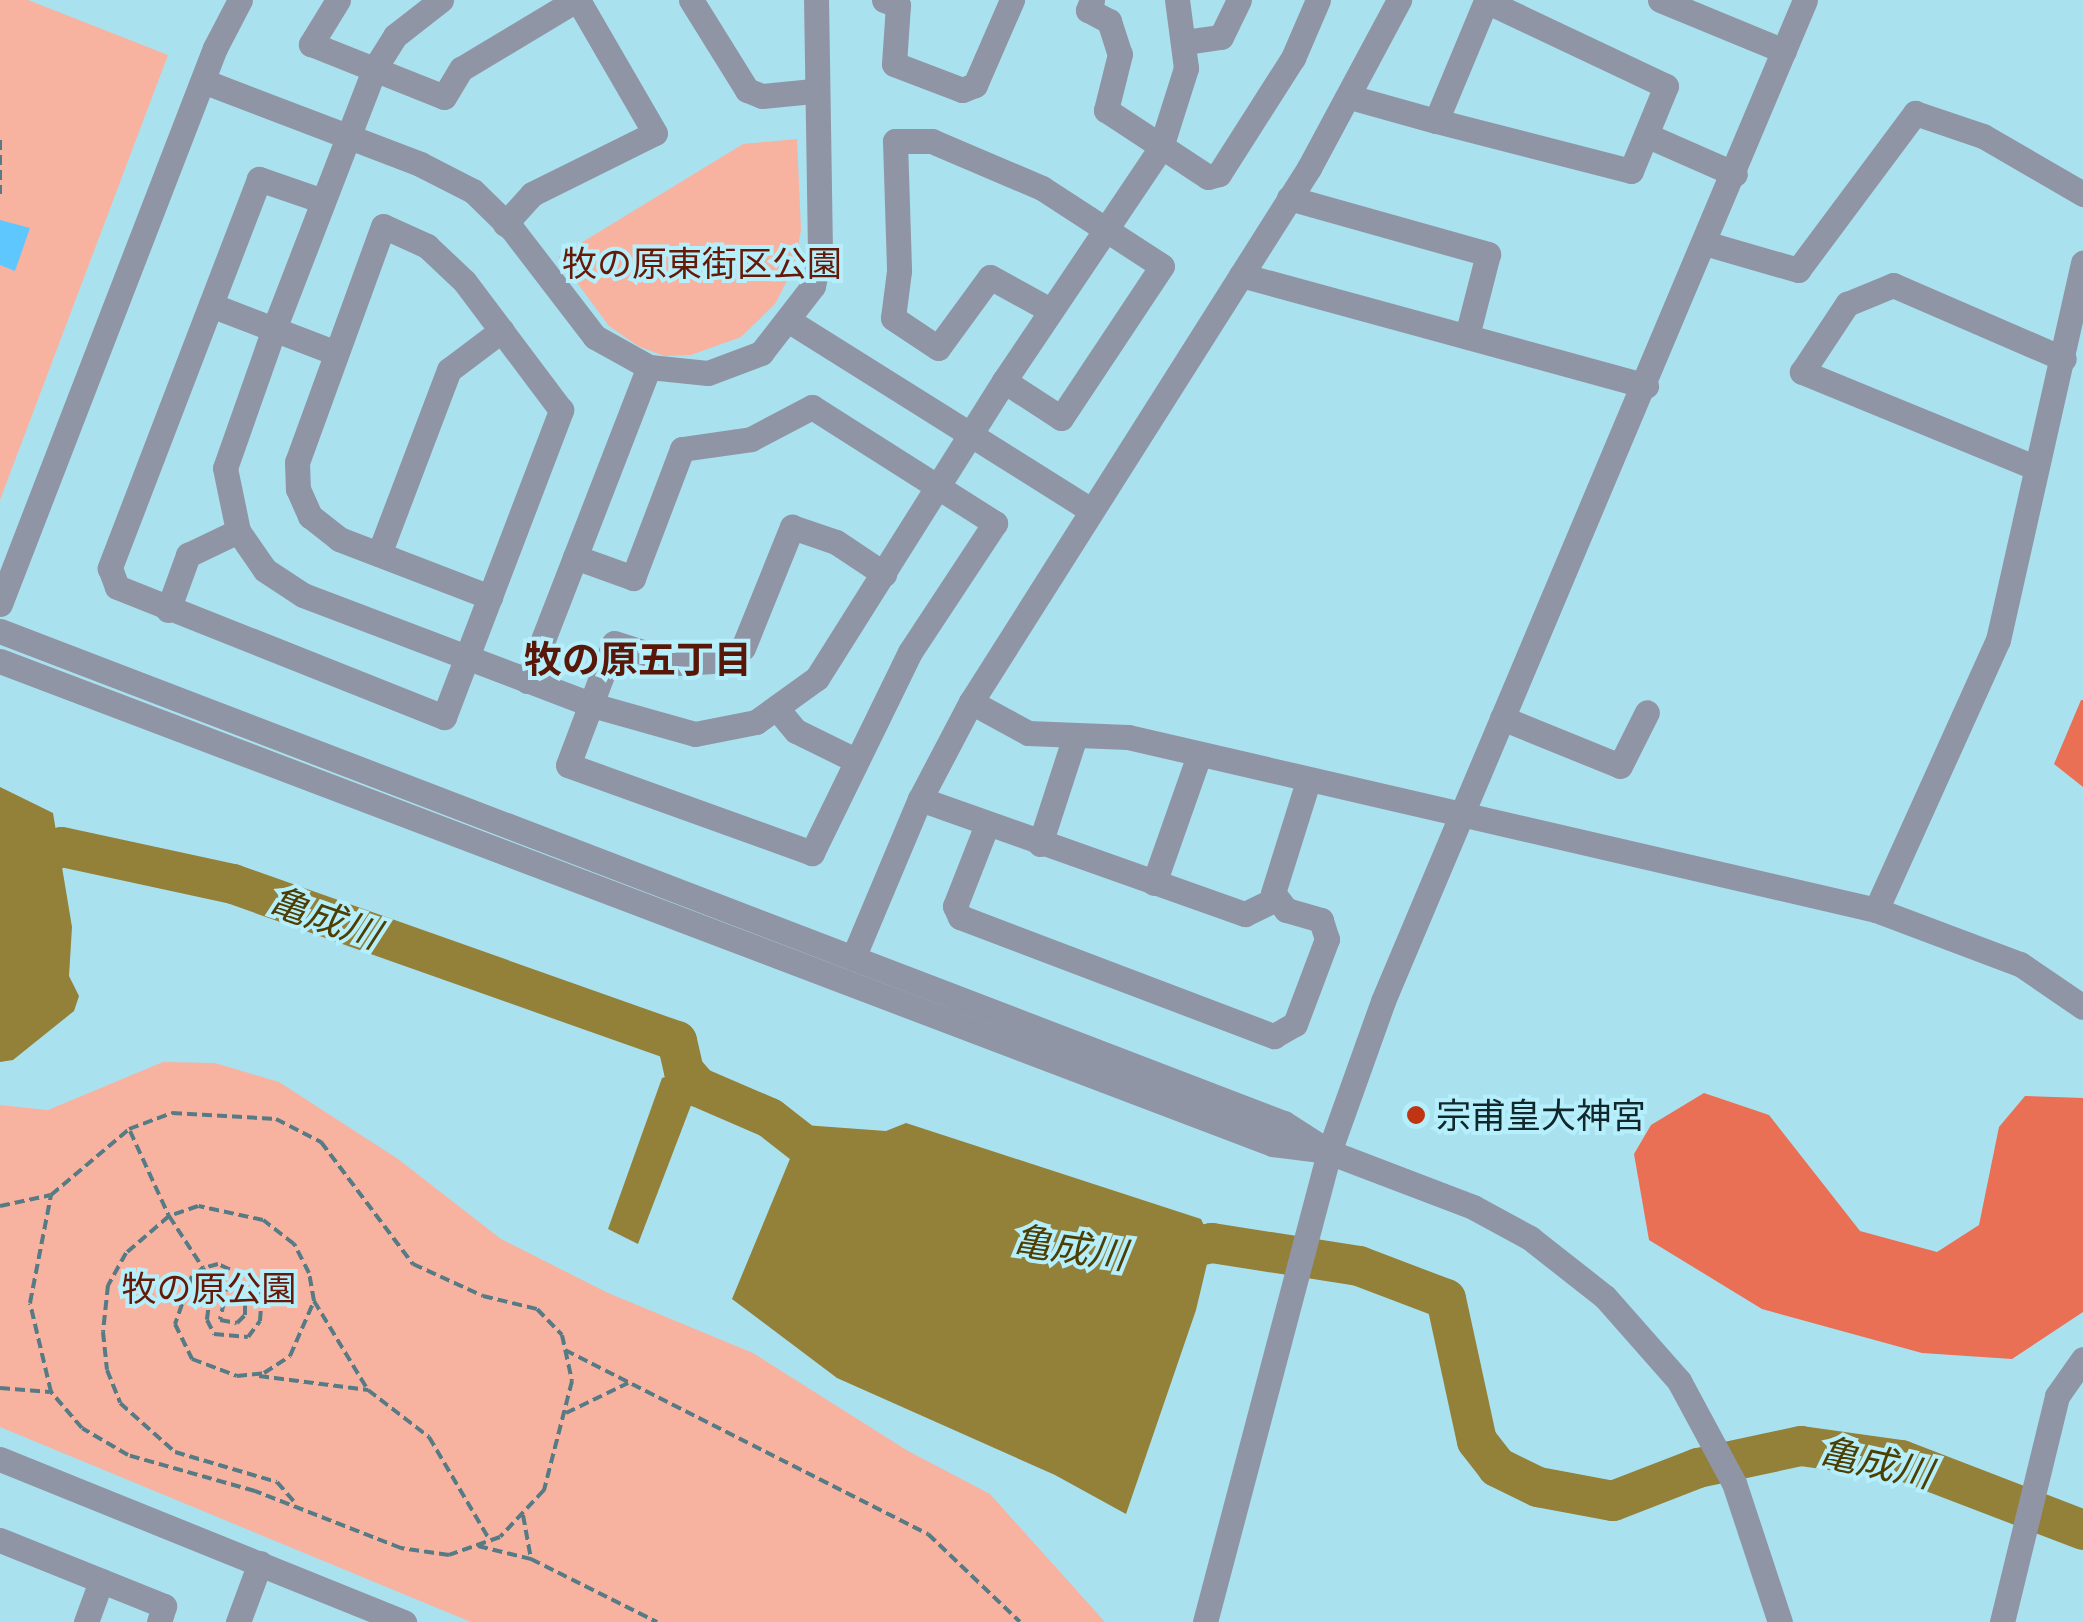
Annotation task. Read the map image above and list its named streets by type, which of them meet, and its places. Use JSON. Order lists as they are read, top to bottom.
{
  "districts": ["牧の原五丁目"],
  "water": ["亀成川"],
  "parks": ["牧の原東街区公園", "牧の原公園"],
  "places": ["宗甫皇大神宮"]
}
